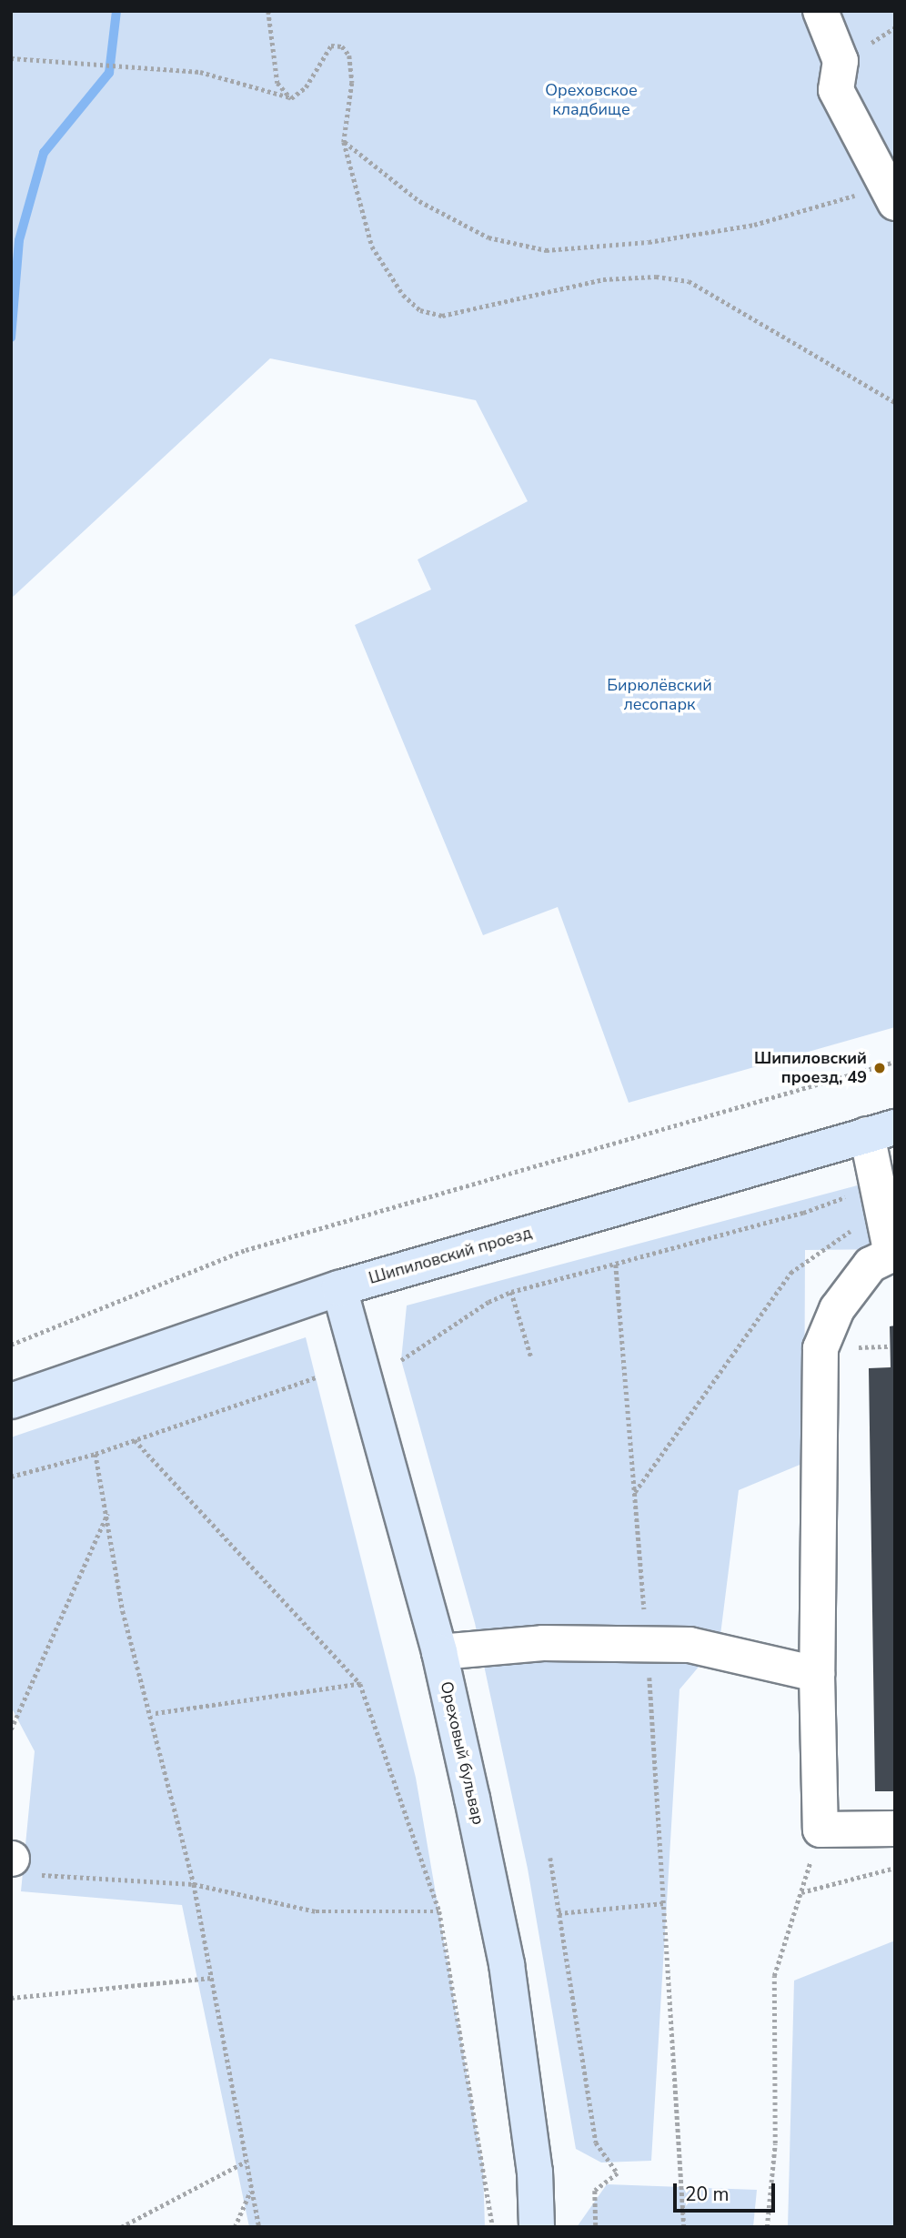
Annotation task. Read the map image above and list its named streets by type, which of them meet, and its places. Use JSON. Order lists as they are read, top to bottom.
{
  "streets": {
    "main road": ["Шипиловский проезд", "Ореховый бульвар"]
  },
  "crossings": [
    ["Шипиловский проезд", "Ореховый бульвар"]
  ],
  "parks": ["Ореховское кладбище", "Бирюлёвский лесопарк"],
  "places": ["Шипиловский проезд, 49"],
  "scale_bar": "20 m"
}
